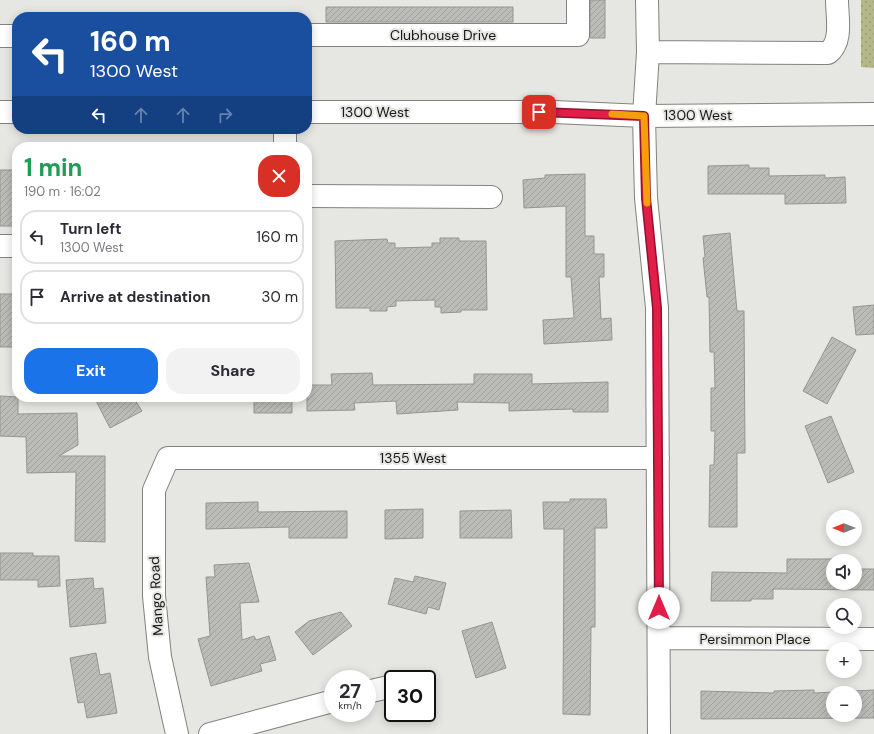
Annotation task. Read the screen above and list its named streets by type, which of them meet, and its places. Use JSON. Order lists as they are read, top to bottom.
{
  "streets": {
    "street": [
      "Clubhouse Drive",
      "1300 West",
      "1355 West",
      "Mango Road",
      "Persimmon Place"
    ]
  },
  "crossings": [
    ["1355 West", "Mango Road"]
  ],
  "north": "left",
  "page": {
    "turn": ["160 m", "1300 West"],
    "heading": ["1 min", "190 m · 16:02"],
    "list": [
      {
        "name": "Turn left",
        "note": "1300 West",
        "value": "160 m"
      },
      {
        "name": "Arrive at destination",
        "value": "30 m"
      }
    ],
    "buttons": ["Exit", "Share"],
    "map_buttons": ["+", "−"],
    "speed": "27 km/h",
    "limit": "30"
  }
}
